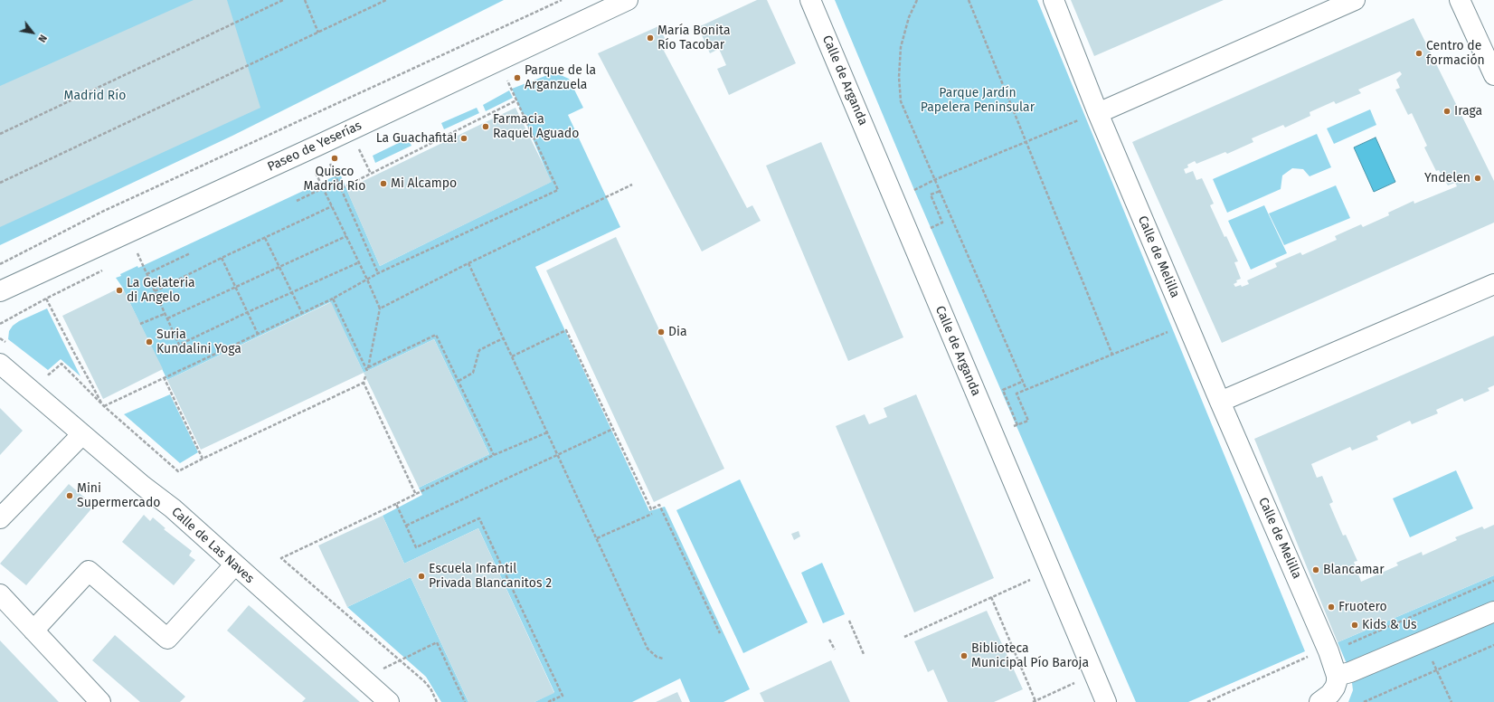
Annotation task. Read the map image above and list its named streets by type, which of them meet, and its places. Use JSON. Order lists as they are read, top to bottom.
{
  "streets": {
    "street": [
      "Calle de Arganda",
      "Paseo de Yeserías",
      "Calle de Melilla",
      "Calle de Las Naves"
    ]
  },
  "parks": ["Parque Jardín Papelera Peninsular", "Madrid Río"],
  "places": [
    "María Bonita Río Tacobar",
    "Centro de formación",
    "Parque de la Arganzuela",
    "Iraga",
    "Farmacia Raquel Aguado",
    "La Guachafita!",
    "Quisco Madrid Río",
    "Yndelen",
    "Mi Alcampo",
    "La Gelateria di Angelo",
    "Dia",
    "Suria Kundalini Yoga",
    "Mini Supermercado",
    "Blancamar",
    "Escuela Infantil Privada Blancanitos 2",
    "Fruotero",
    "Kids & Us",
    "Biblioteca Municipal Pío Baroja"
  ],
  "north": "bottom right"
}
